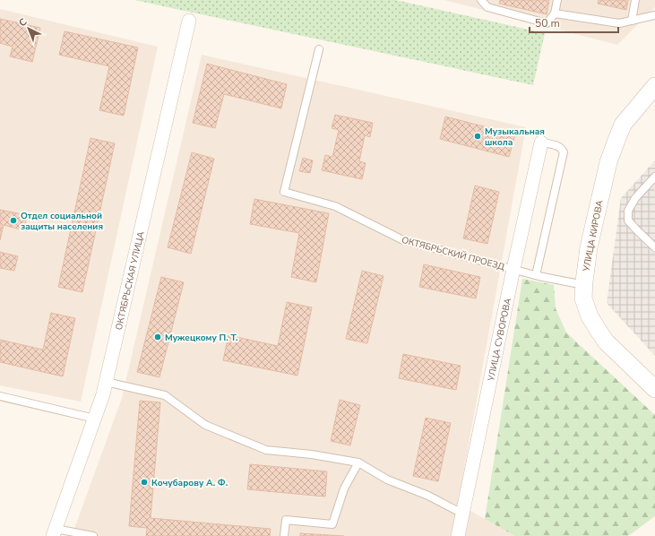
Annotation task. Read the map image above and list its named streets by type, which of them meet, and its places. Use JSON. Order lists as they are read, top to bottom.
{
  "streets": {
    "street": ["УЛИЦА КИРОВА", "ОКТЯБРЬСКАЯ УЛИЦА", "УЛИЦА СУВОРОВА"],
    "lane": ["ОКТЯБРЬСКИЙ ПРОЕЗД"]
  },
  "crossings": [
    ["УЛИЦА КИРОВА", "ОКТЯБРЬСКИЙ ПРОЕЗД"],
    ["ОКТЯБРЬСКИЙ ПРОЕЗД", "УЛИЦА СУВОРОВА"]
  ],
  "places": [
    "Музыкальная школа",
    "Отдел социальной защиты населения",
    "Мужецкому П. Т.",
    "Кочубарову А. Ф."
  ],
  "scale_bar": "50 m",
  "north": "top left"
}
